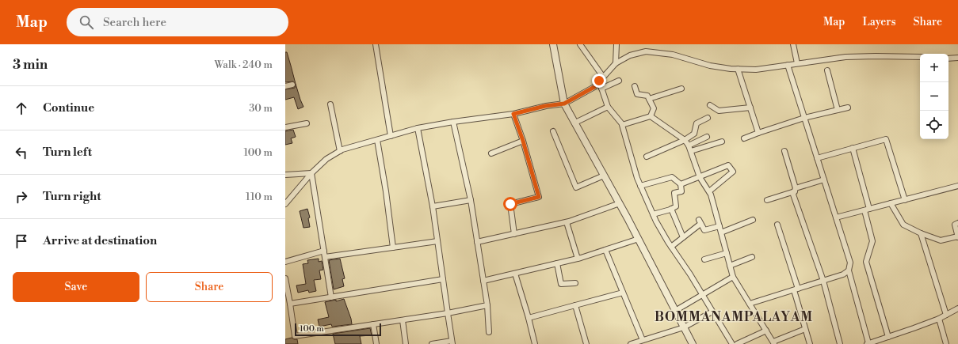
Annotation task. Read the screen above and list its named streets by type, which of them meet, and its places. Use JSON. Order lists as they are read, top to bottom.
{
  "districts": ["BOMMANAMPALAYAM"],
  "scale_bar": "100 m",
  "page": {
    "header": "Map",
    "search": "Search here",
    "nav": ["Map", "Layers", "Share"],
    "heading": ["3 min", "Walk · 240 m"],
    "map_buttons": ["+", "−"],
    "list": [
      ["Continue", "30 m"],
      ["Turn left", "100 m"],
      ["Turn right", "110 m"],
      "Arrive at destination"
    ],
    "buttons": ["Save", "Share"],
    "scale": "100 m"
  }
}
